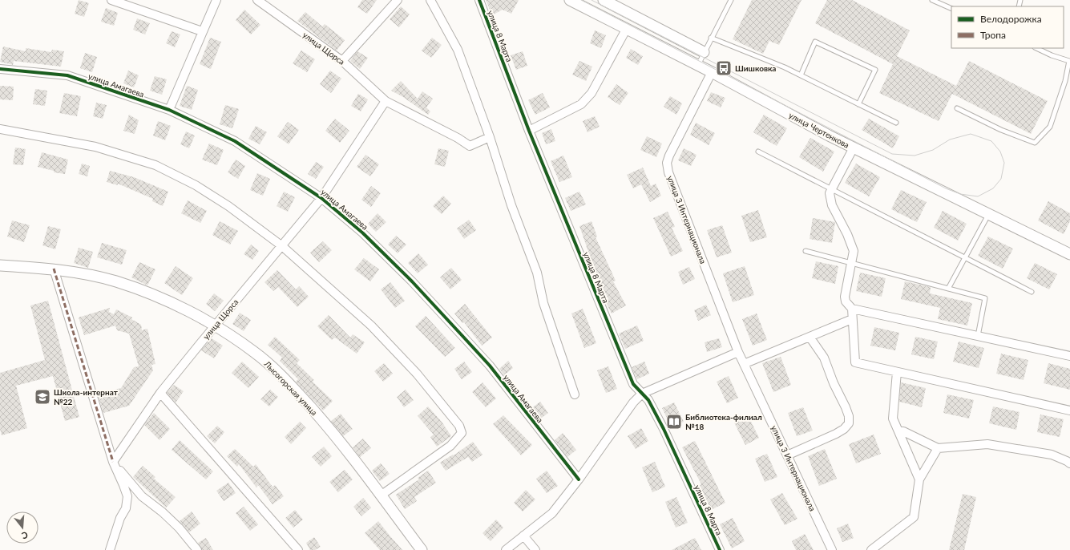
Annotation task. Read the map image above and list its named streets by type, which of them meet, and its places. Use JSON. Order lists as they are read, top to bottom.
{
  "streets": {
    "street": [
      "улица 8 Марта",
      "улица Щорса",
      "улица Амагаева",
      "улица Чертенкова",
      "улица 3 Интернационала",
      "Лысогорская улица"
    ]
  },
  "crossings": [
    ["улица Щорса", "улица Амагаева"],
    ["улица Щорса", "Лысогорская улица"],
    ["улица Чертенкова", "улица 3 Интернационала"]
  ],
  "places": {
    "bus stop": ["Шишковка"],
    "school or university": ["Школа-интернат №22"],
    "library": ["Библиотека-филиал №18"]
  },
  "legend": ["Велодорожка", "Тропа"],
  "north": "bottom"
}
